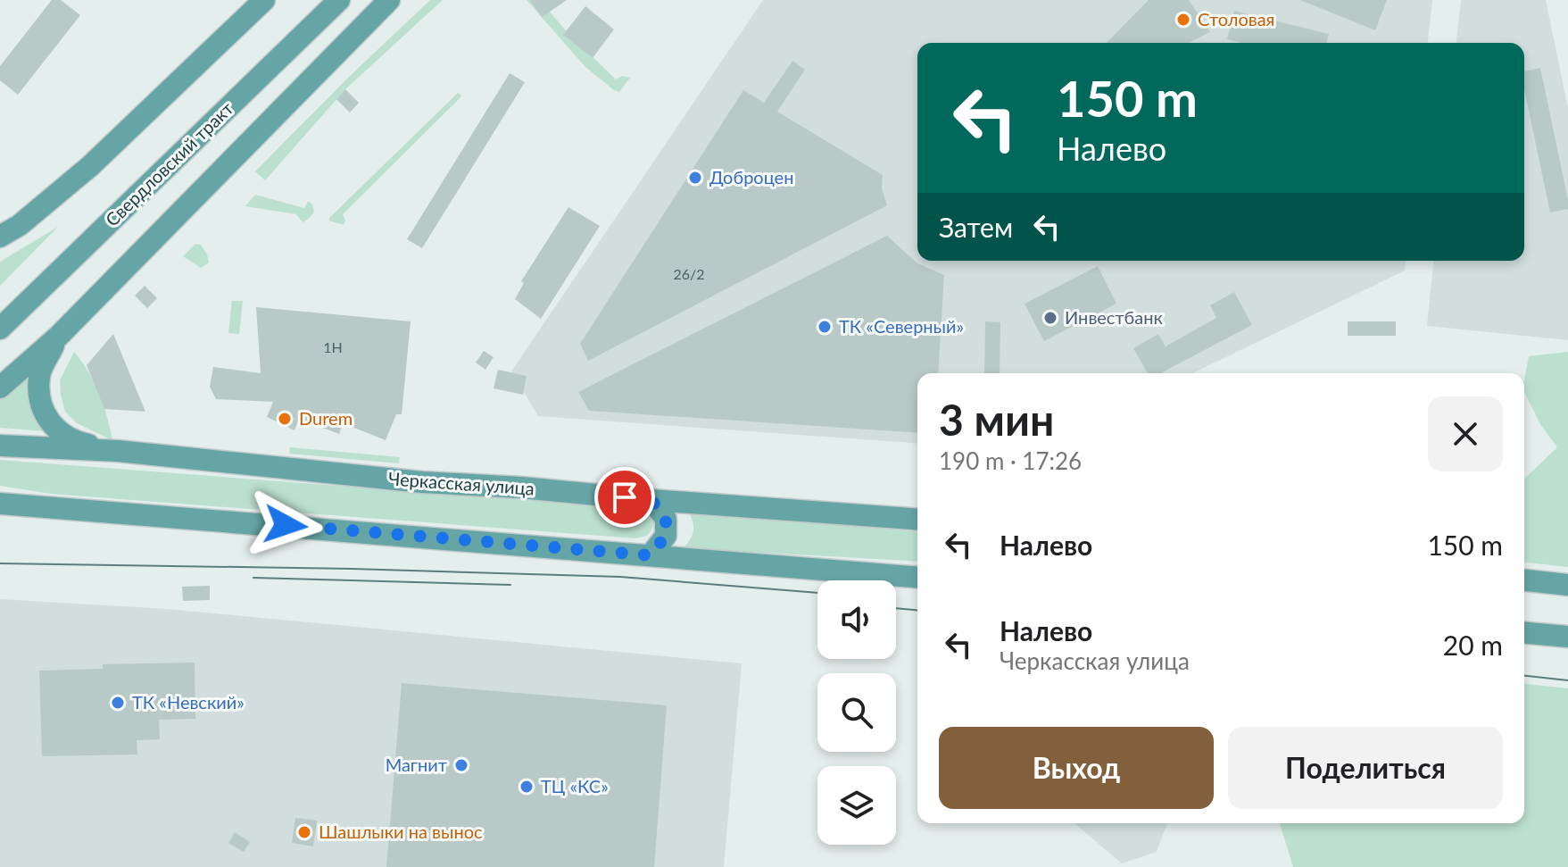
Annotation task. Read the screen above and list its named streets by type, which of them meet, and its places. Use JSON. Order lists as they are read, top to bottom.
{
  "streets": {
    "main road": ["Свердловский тракт", "Черкасская улица"]
  },
  "places": [
    "Столовая",
    "Доброцен",
    "Инвестбанк",
    "ТК «Северный»",
    "Durem",
    "ТК «Невский»",
    "Магнит",
    "ТЦ «КС»",
    "Шашлыки на вынос"
  ],
  "house_numbers": ["26/2", "1Н"],
  "page": {
    "turn": ["150 m", "Налево"],
    "then": "Затем",
    "heading": ["3 мин", "190 m · 17:26"],
    "list": [
      {
        "name": "Налево",
        "value": "150 m"
      },
      {
        "name": "Налево",
        "note": "Черкасская улица",
        "value": "20 m"
      }
    ],
    "buttons": ["Выход", "Поделиться"]
  }
}
